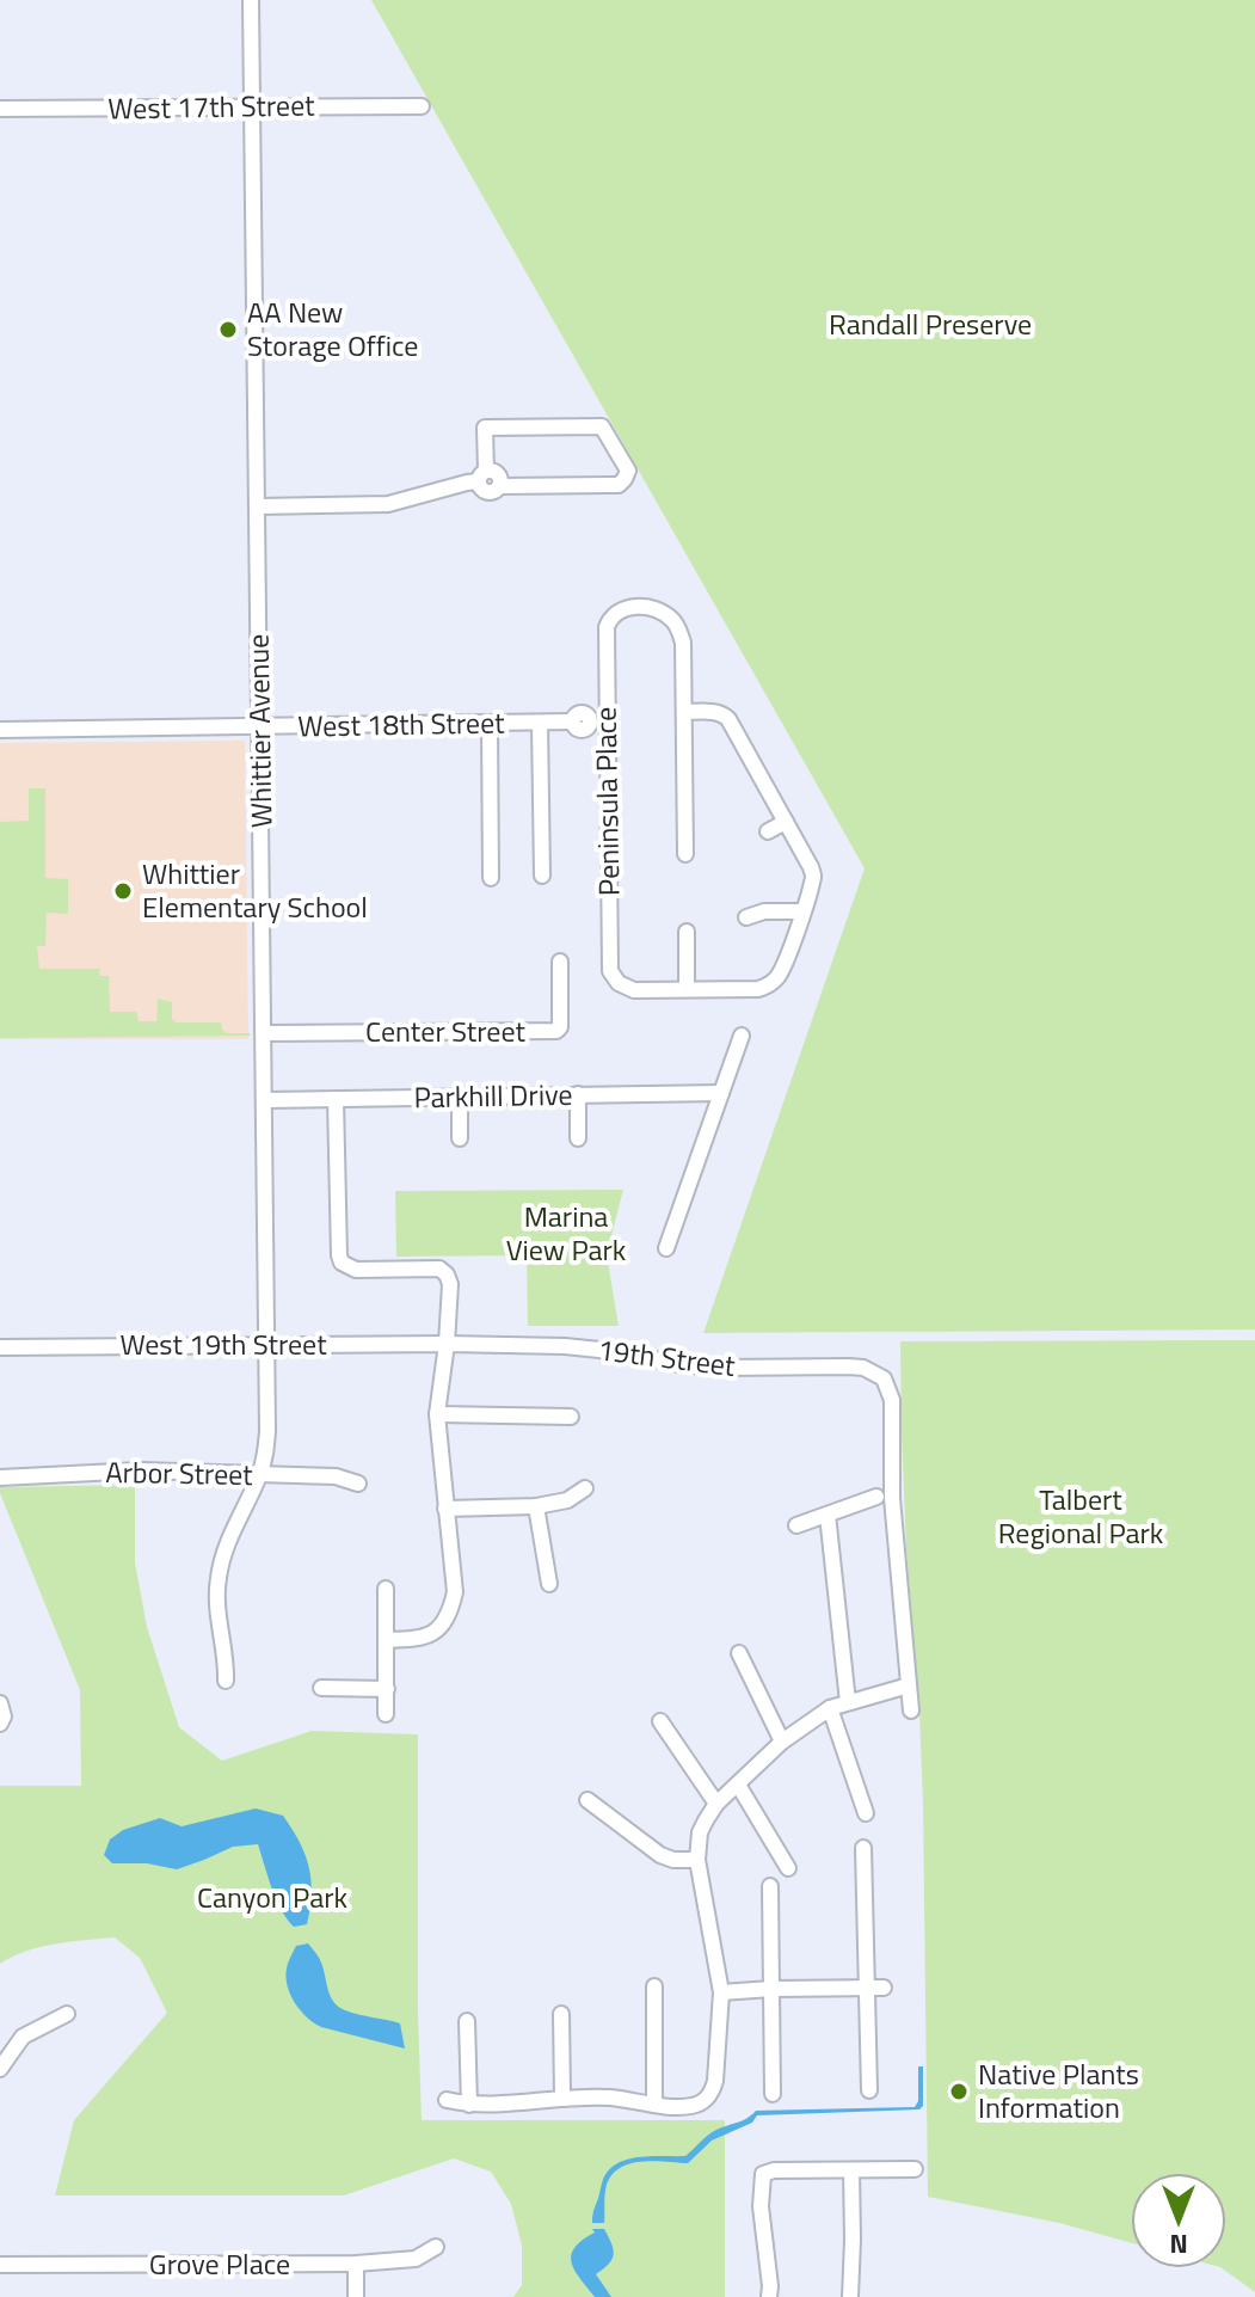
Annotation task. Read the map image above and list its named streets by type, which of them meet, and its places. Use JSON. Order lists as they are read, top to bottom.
{
  "streets": {
    "street": [
      "West 17th Street",
      "West 18th Street",
      "Whittier Avenue",
      "Peninsula Place",
      "Center Street",
      "Parkhill Drive",
      "West 19th Street",
      "19th Street",
      "Arbor Street",
      "Grove Place"
    ]
  },
  "crossings": [
    ["West 17th Street", "Whittier Avenue"],
    ["West 18th Street", "Whittier Avenue"],
    ["West 18th Street", "Peninsula Place"],
    ["Whittier Avenue", "Center Street"],
    ["Whittier Avenue", "Parkhill Drive"],
    ["Whittier Avenue", "West 19th Street"],
    ["Whittier Avenue", "Arbor Street"],
    ["West 19th Street", "19th Street"]
  ],
  "parks": [
    "Randall Preserve",
    "Marina View Park",
    "Talbert Regional Park",
    "Canyon Park"
  ],
  "places": ["AA New Storage Office", "Whittier Elementary School", "Native Plants Information"],
  "north": "bottom"
}
